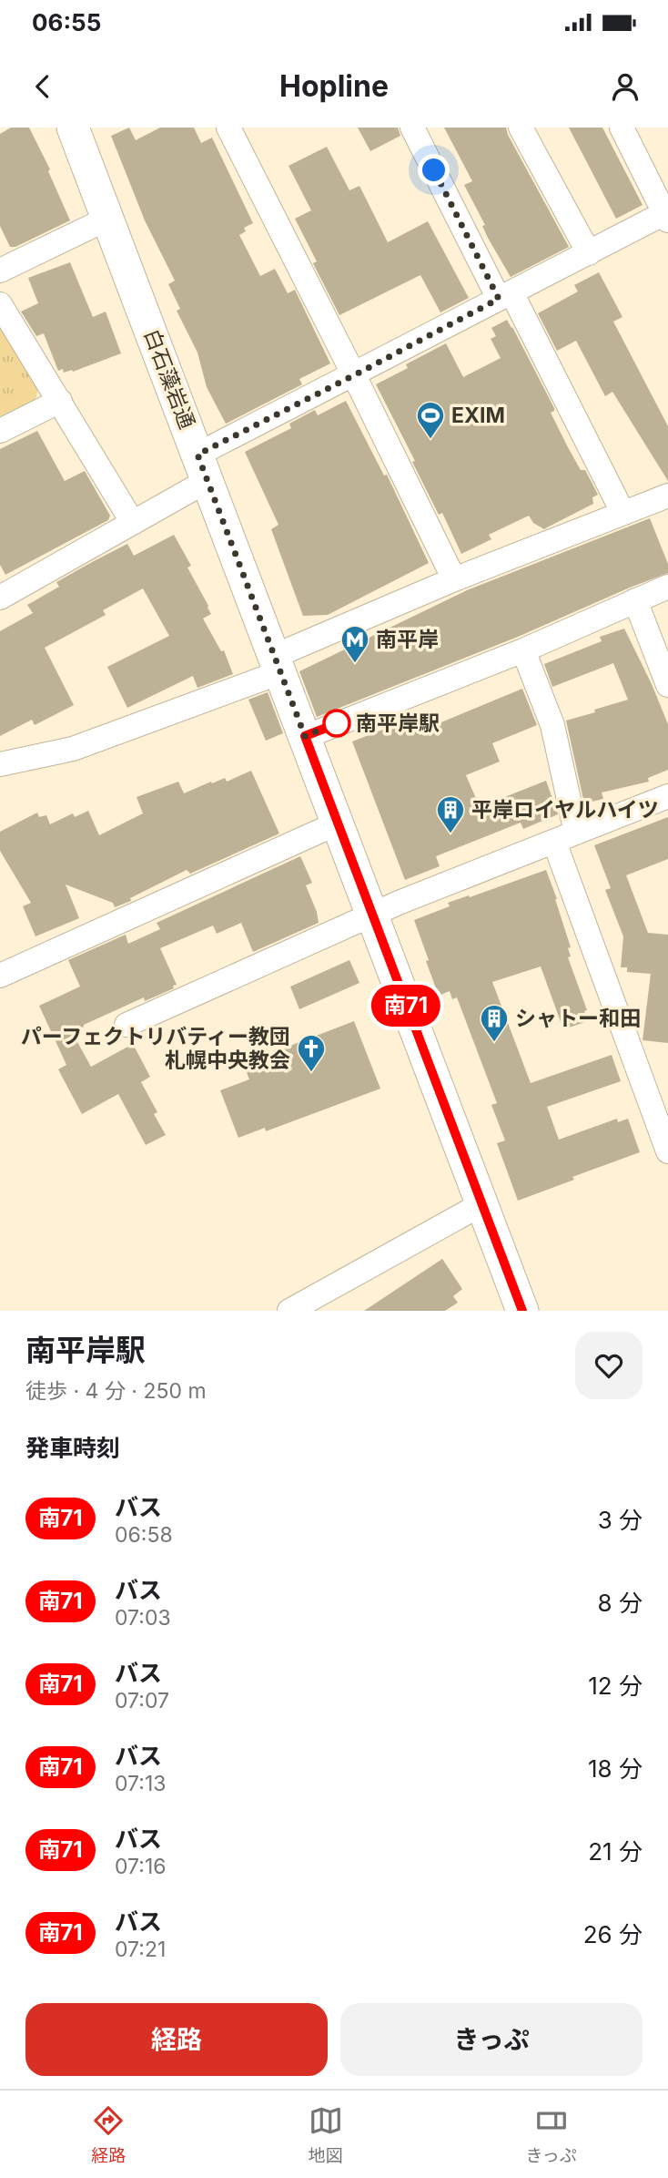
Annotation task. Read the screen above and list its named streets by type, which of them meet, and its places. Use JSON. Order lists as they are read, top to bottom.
{
  "streets": {
    "main road": ["白石藻岩通"]
  },
  "places": {
    "sports": ["EXIM"],
    "metro station": ["南平岸"],
    "other": ["南平岸駅"],
    "building": ["平岸ロイヤルハイツ", "シャトー和田"],
    "church": ["パーフェクトリバティー教団 札幌中央教会"]
  },
  "lines": ["bus line 南71"],
  "page": {
    "status": "06:55",
    "header": "Hopline",
    "on_map": "南71",
    "heading": [
      ["南平岸駅", "徒歩 · 4 分 · 250 m"],
      "発車時刻"
    ],
    "list": [
      {
        "mark": "南71",
        "name": "バス",
        "note": "06:58",
        "value": "3 分"
      },
      {
        "mark": "南71",
        "name": "バス",
        "note": "07:03",
        "value": "8 分"
      },
      {
        "mark": "南71",
        "name": "バス",
        "note": "07:07",
        "value": "12 分"
      },
      {
        "mark": "南71",
        "name": "バス",
        "note": "07:13",
        "value": "18 分"
      },
      {
        "mark": "南71",
        "name": "バス",
        "note": "07:16",
        "value": "21 分"
      },
      {
        "mark": "南71",
        "name": "バス",
        "note": "07:21",
        "value": "26 分"
      }
    ],
    "buttons": ["経路", "きっぷ"],
    "tabs": ["経路", "地図", "きっぷ"]
  }
}
